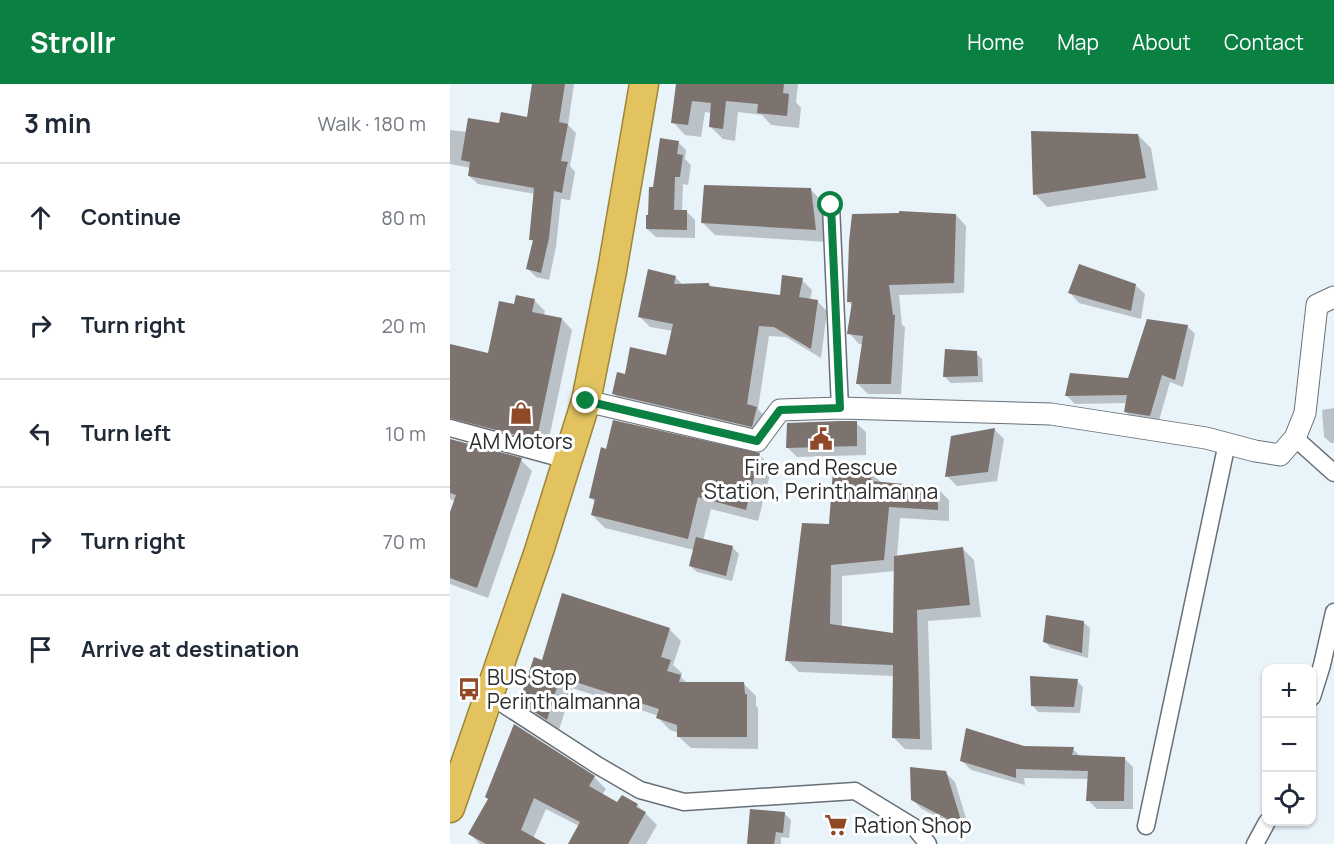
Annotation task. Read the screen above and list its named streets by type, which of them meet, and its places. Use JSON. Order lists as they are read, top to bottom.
{
  "places": {
    "shop": ["AM Motors"],
    "public building": ["Fire and Rescue Station, Perinthalmanna"],
    "bus stop": ["BUS Stop Perinthalmanna"],
    "supermarket": ["Ration Shop"]
  },
  "page": {
    "header": "Strollr",
    "nav": [
      "Home",
      "Map",
      "About",
      "Contact"
    ],
    "heading": ["3 min", "Walk · 180 m"],
    "list": [
      ["Continue", "80 m"],
      ["Turn right", "20 m"],
      ["Turn left", "10 m"],
      ["Turn right", "70 m"],
      "Arrive at destination"
    ],
    "map_buttons": ["+", "−"]
  }
}
